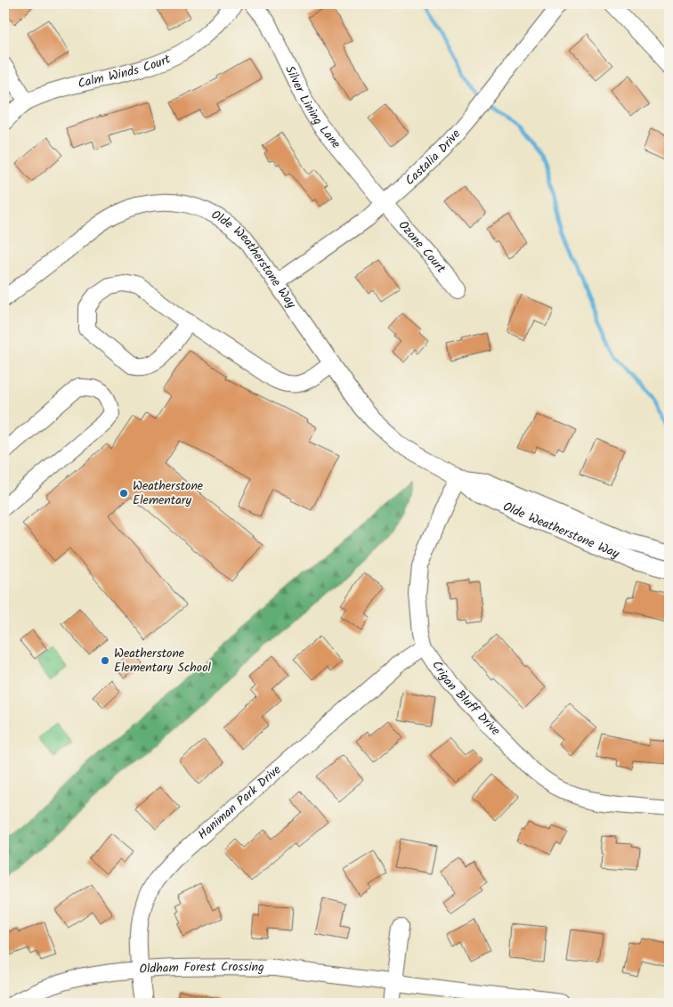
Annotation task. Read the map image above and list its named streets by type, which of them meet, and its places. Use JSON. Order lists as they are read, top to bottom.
{
  "streets": {
    "street": [
      "Calm Winds Court",
      "Silver Lining Lane",
      "Castalia Drive",
      "Ozone Court",
      "Olde Weatherstone Way",
      "Crigan Bluff Drive",
      "Haniman Park Drive",
      "Oldham Forest Crossing"
    ]
  },
  "crossings": [
    ["Silver Lining Lane", "Castalia Drive"],
    ["Silver Lining Lane", "Ozone Court"],
    ["Castalia Drive", "Ozone Court"],
    ["Castalia Drive", "Olde Weatherstone Way"],
    ["Olde Weatherstone Way", "Crigan Bluff Drive"],
    ["Crigan Bluff Drive", "Haniman Park Drive"],
    ["Haniman Park Drive", "Oldham Forest Crossing"]
  ],
  "places": ["Weatherstone Elementary", "Weatherstone Elementary School"]
}
